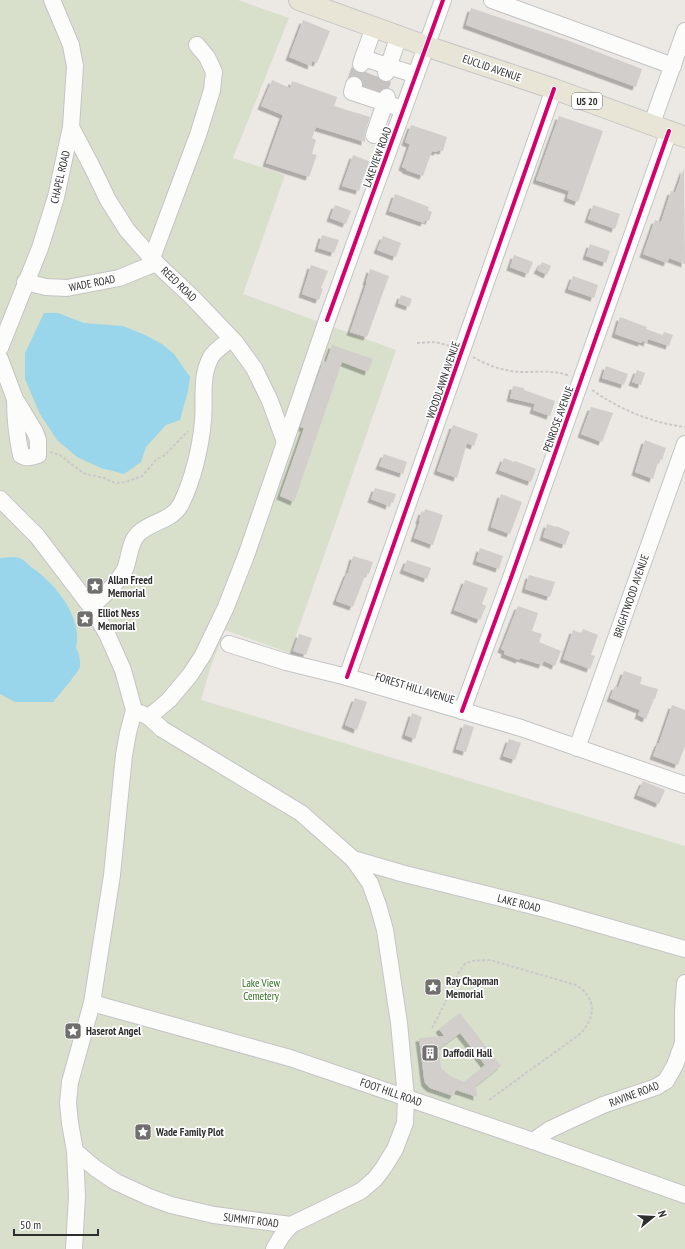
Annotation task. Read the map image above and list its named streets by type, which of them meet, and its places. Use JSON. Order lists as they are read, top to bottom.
{
  "streets": {
    "main road": ["EUCLID AVENUE", "US 20"],
    "street": [
      "LAKEVIEW ROAD",
      "CHAPEL ROAD",
      "WADE ROAD",
      "REED ROAD",
      "WOODLAWN AVENUE",
      "PENROSE AVENUE",
      "BRIGHTWOOD AVENUE",
      "FOREST HILL AVENUE",
      "LAKE ROAD",
      "FOOT HILL ROAD",
      "RAVINE ROAD",
      "SUMMIT ROAD"
    ]
  },
  "crossings": [
    ["EUCLID AVENUE", "LAKEVIEW ROAD"],
    ["EUCLID AVENUE", "WOODLAWN AVENUE"],
    ["EUCLID AVENUE", "PENROSE AVENUE"],
    ["LAKEVIEW ROAD", "REED ROAD"],
    ["CHAPEL ROAD", "WADE ROAD"],
    ["CHAPEL ROAD", "REED ROAD"],
    ["WADE ROAD", "REED ROAD"],
    ["WOODLAWN AVENUE", "FOREST HILL AVENUE"],
    ["PENROSE AVENUE", "FOREST HILL AVENUE"],
    ["BRIGHTWOOD AVENUE", "FOREST HILL AVENUE"],
    ["LAKE ROAD", "SUMMIT ROAD"],
    ["FOOT HILL ROAD", "RAVINE ROAD"],
    ["FOOT HILL ROAD", "SUMMIT ROAD"]
  ],
  "parks": ["Lake View Cemetery"],
  "places": {
    "place": [
      "Allan Freed Memorial",
      "Elliot Ness Memorial",
      "Ray Chapman Memorial",
      "Haserot Angel",
      "Wade Family Plot"
    ],
    "building": ["Daffodil Hall"]
  },
  "scale_bar": "50 m",
  "north": "right"
}
